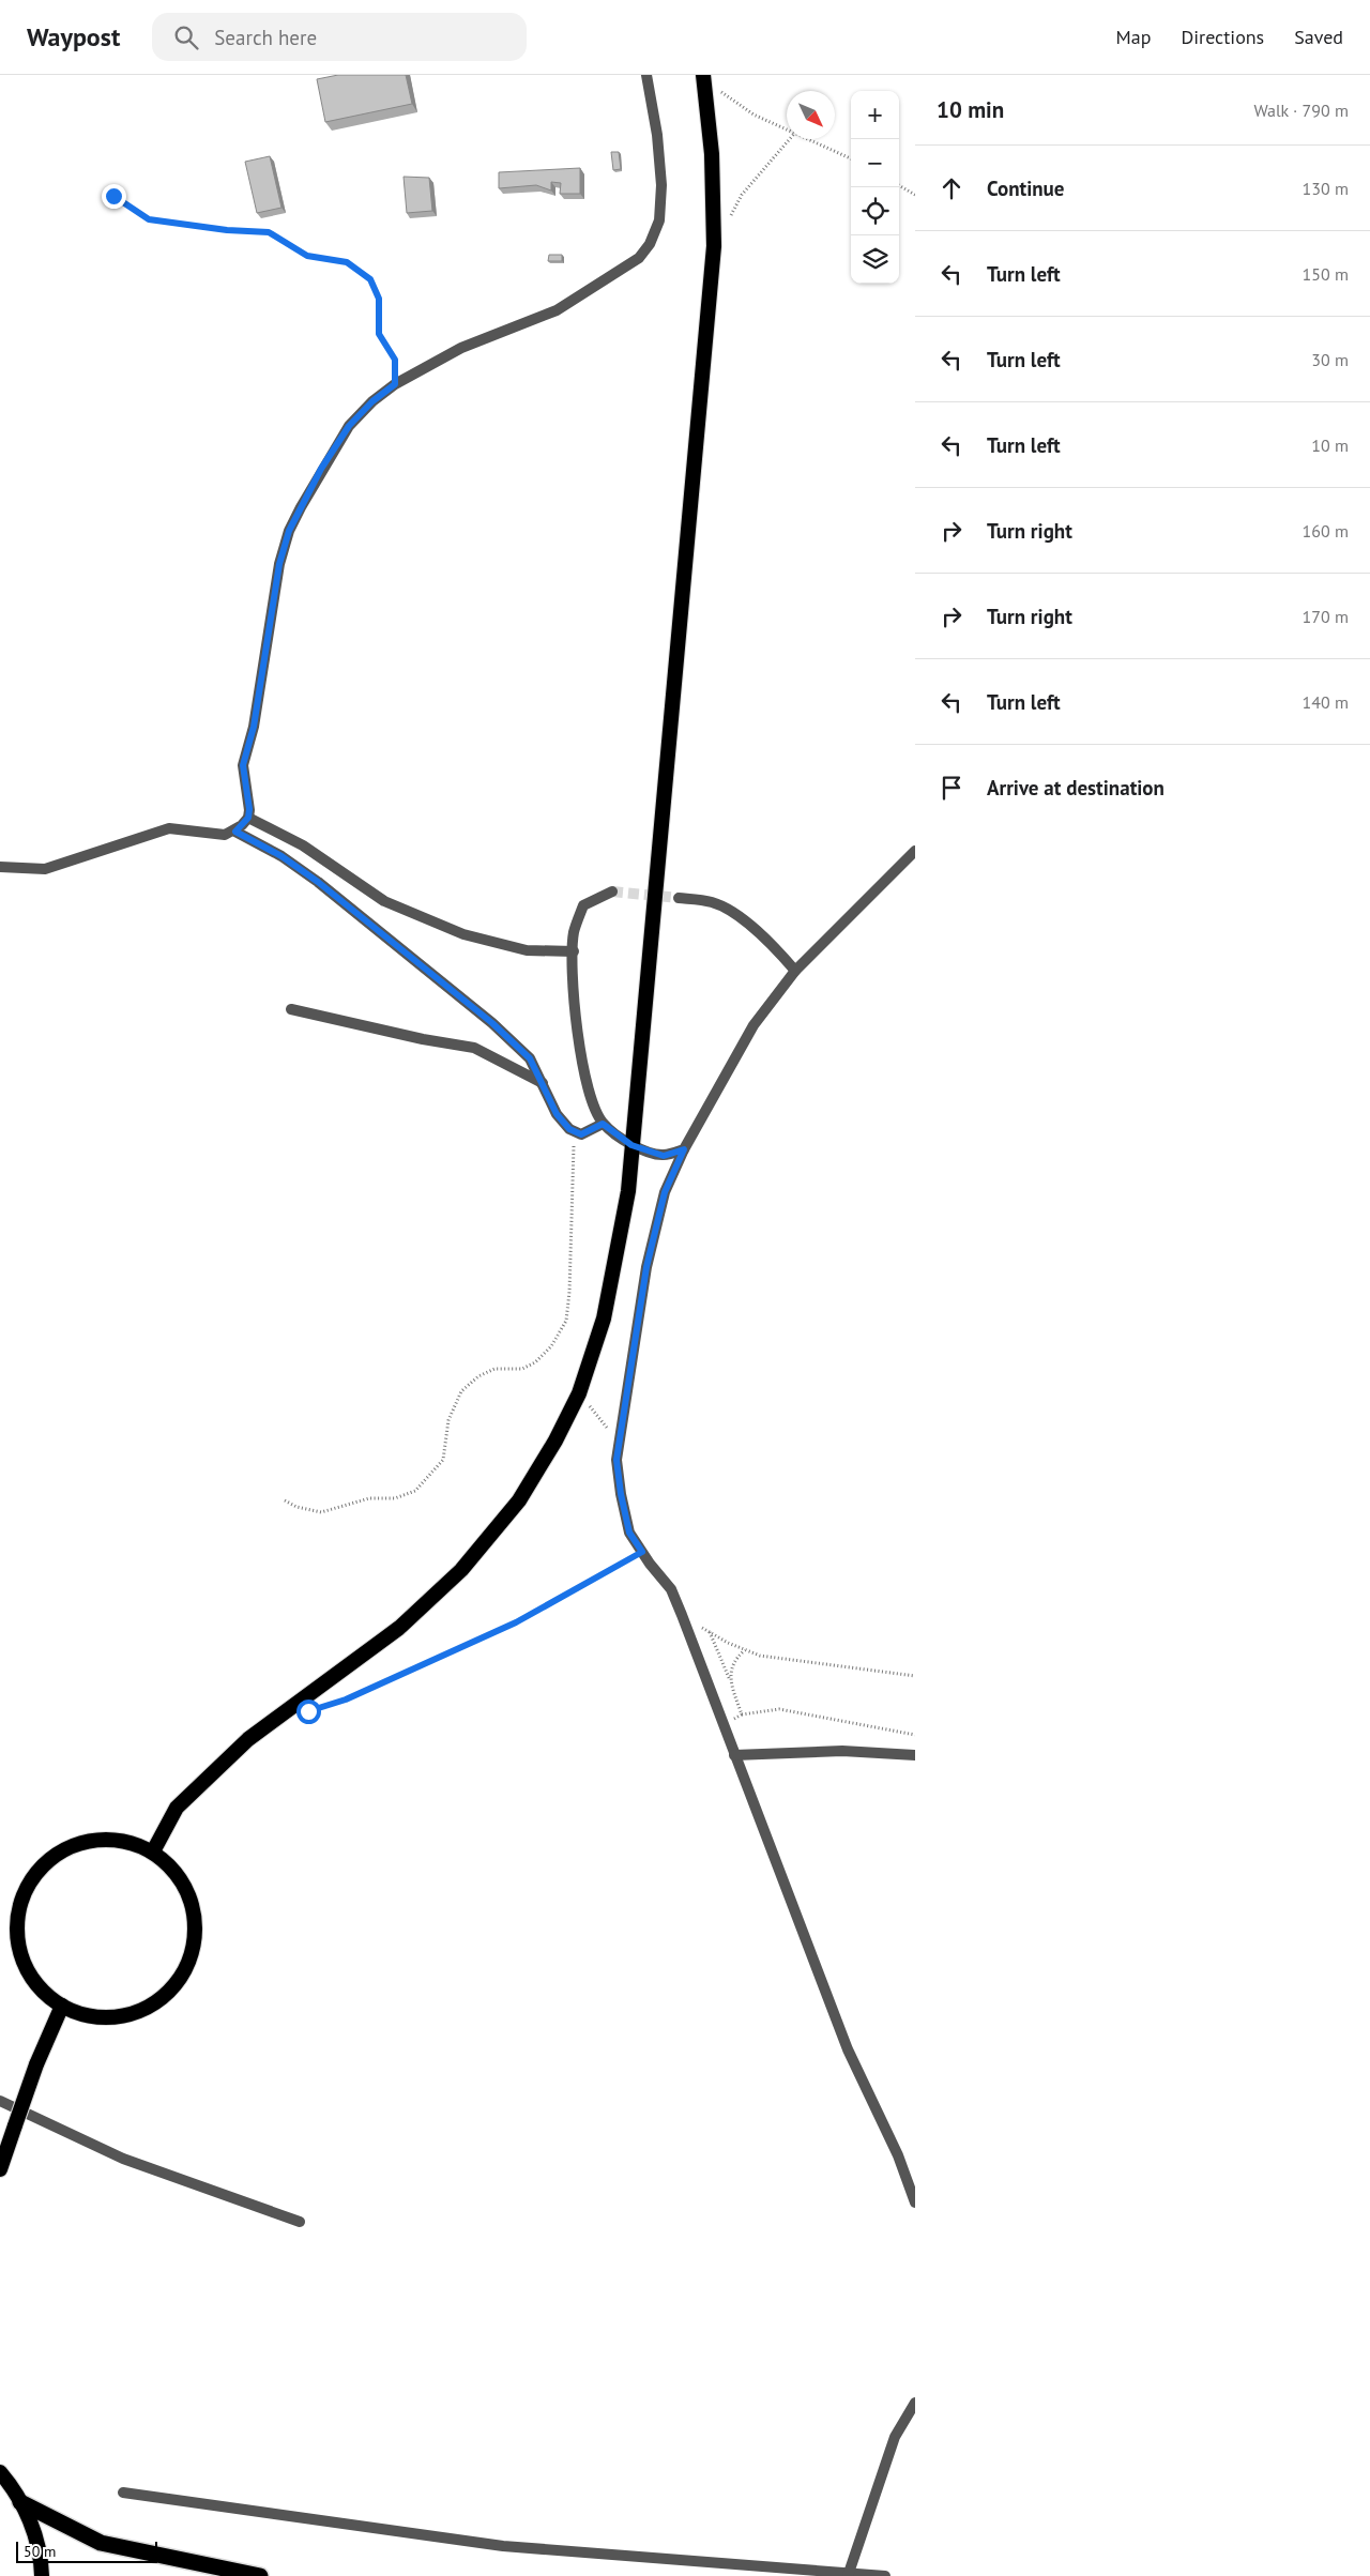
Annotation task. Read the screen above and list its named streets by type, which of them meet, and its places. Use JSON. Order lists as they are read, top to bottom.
{
  "scale_bar": "50 m",
  "north": "bottom right",
  "page": {
    "header": "Waypost",
    "search": "Search here",
    "nav": ["Map", "Directions", "Saved"],
    "heading": ["10 min", "Walk · 790 m"],
    "map_buttons": ["+", "−"],
    "list": [
      ["Continue", "130 m"],
      ["Turn left", "150 m"],
      ["Turn left", "30 m"],
      ["Turn left", "10 m"],
      ["Turn right", "160 m"],
      ["Turn right", "170 m"],
      ["Turn left", "140 m"],
      "Arrive at destination"
    ],
    "scale": "50 m"
  }
}
